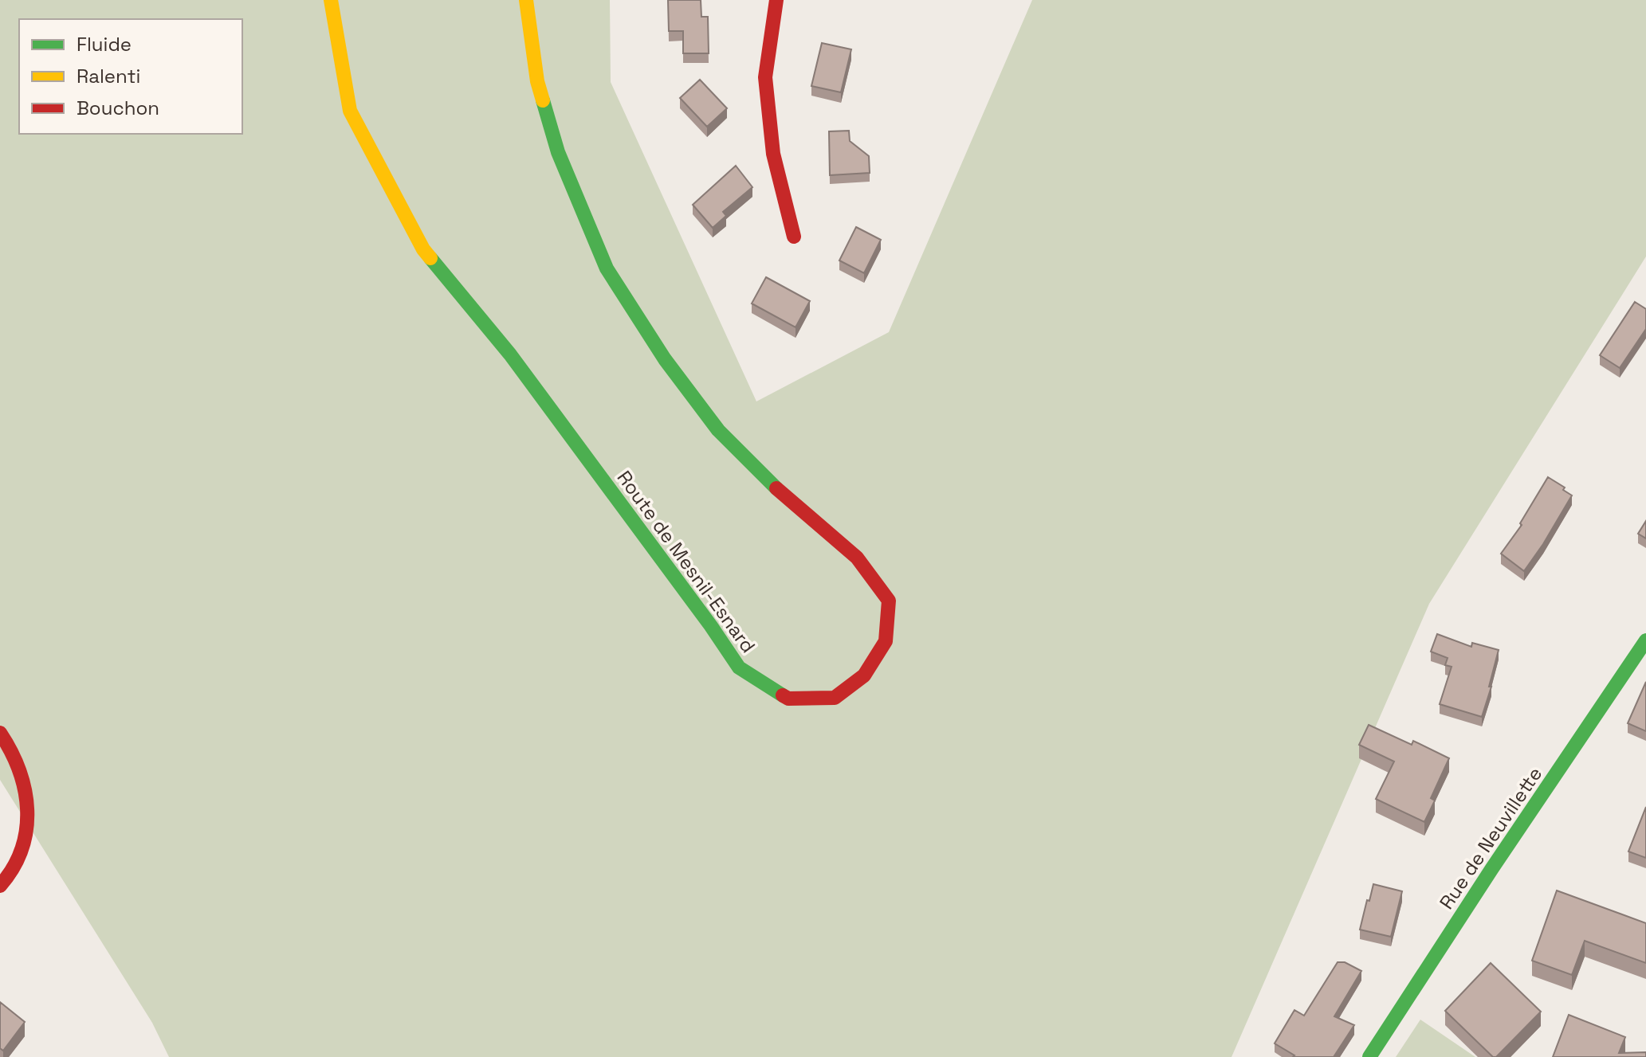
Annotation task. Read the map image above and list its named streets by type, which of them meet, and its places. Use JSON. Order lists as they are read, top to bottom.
{
  "streets": {
    "street": ["Route de Mesnil-Esnard", "Rue de Neuvillette"]
  },
  "legend": ["Fluide", "Ralenti", "Bouchon"]
}
